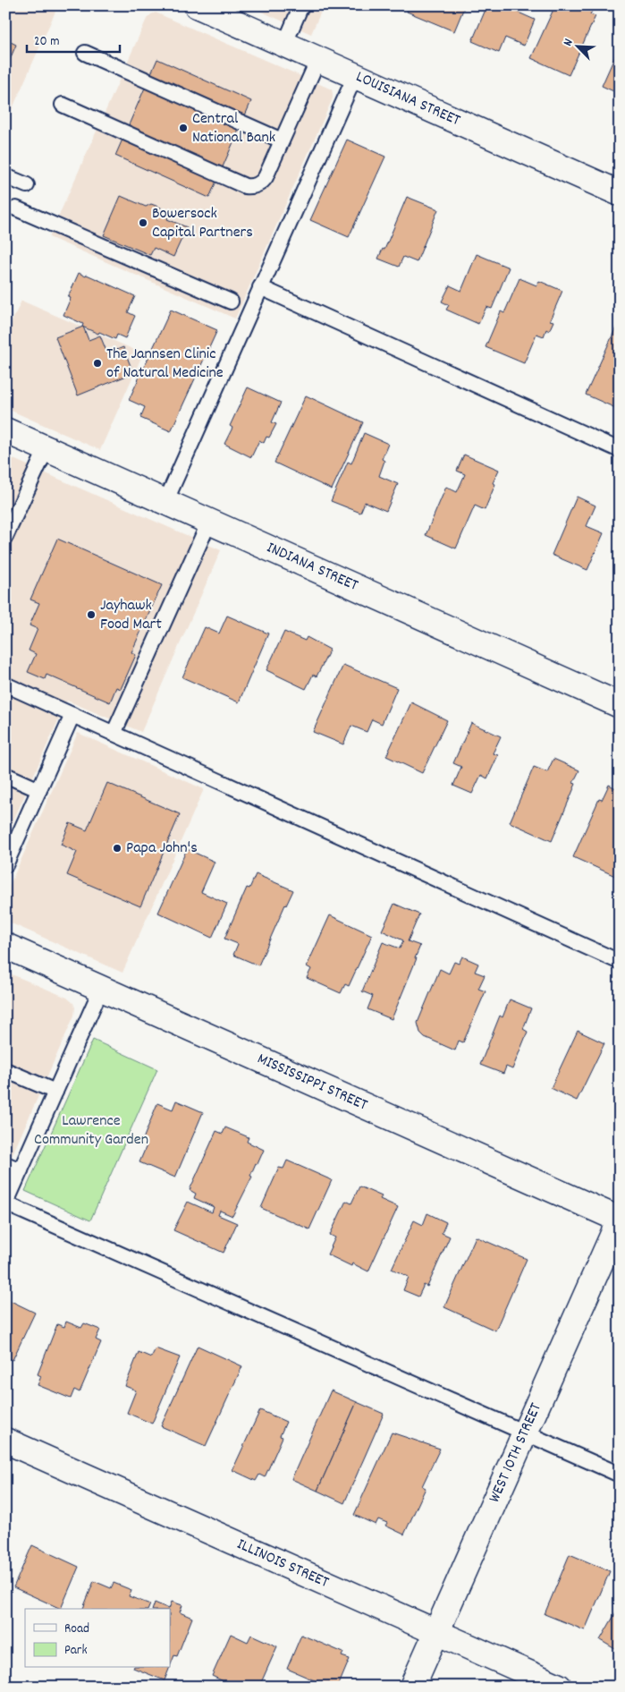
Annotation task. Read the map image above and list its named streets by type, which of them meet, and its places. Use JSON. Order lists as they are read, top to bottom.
{
  "streets": {
    "street": [
      "LOUISIANA STREET",
      "INDIANA STREET",
      "MISSISSIPPI STREET",
      "WEST 10TH STREET",
      "ILLINOIS STREET"
    ]
  },
  "crossings": [
    ["MISSISSIPPI STREET", "WEST 10TH STREET"],
    ["WEST 10TH STREET", "ILLINOIS STREET"]
  ],
  "parks": ["Lawrence Community Garden"],
  "places": [
    "Central National Bank",
    "Bowersock Capital Partners",
    "The Jannsen Clinic of Natural Medicine",
    "Jayhawk Food Mart",
    "Papa John's"
  ],
  "legend": ["Road", "Park"],
  "scale_bar": "20 m",
  "north": "top left"
}
